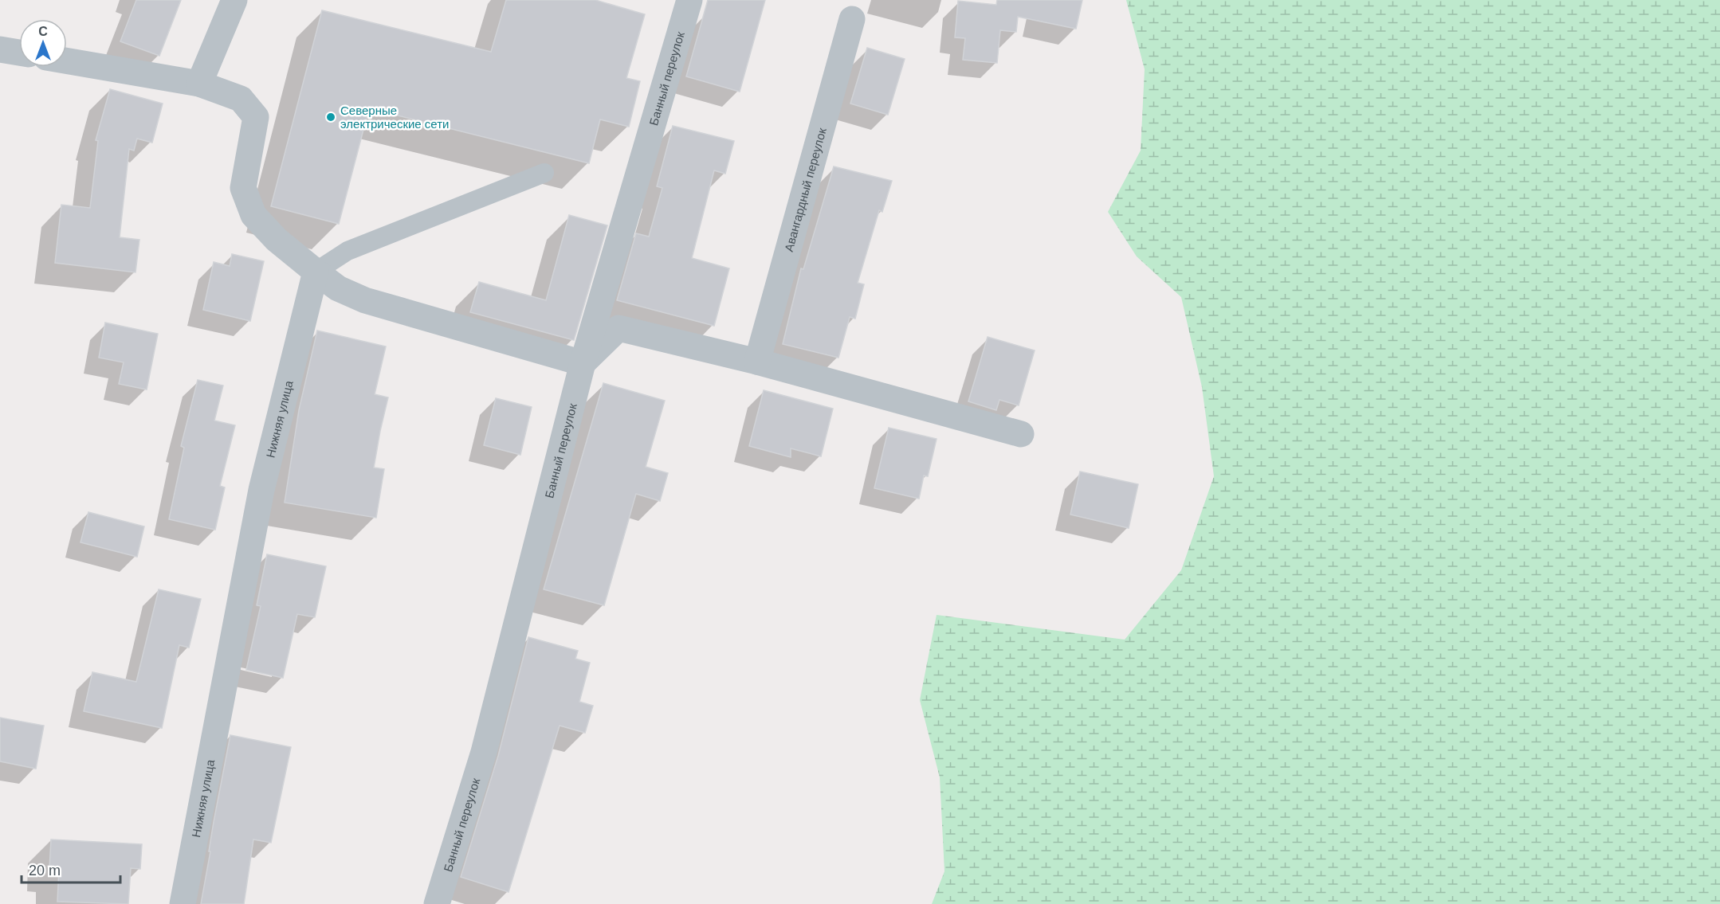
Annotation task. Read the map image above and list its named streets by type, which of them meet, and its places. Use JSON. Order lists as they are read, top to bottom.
{
  "streets": {
    "street": ["Банный переулок", "Авангардный переулок", "Нижняя улица"]
  },
  "places": ["Северные электрические сети"],
  "scale_bar": "20 m",
  "north": "top"
}
